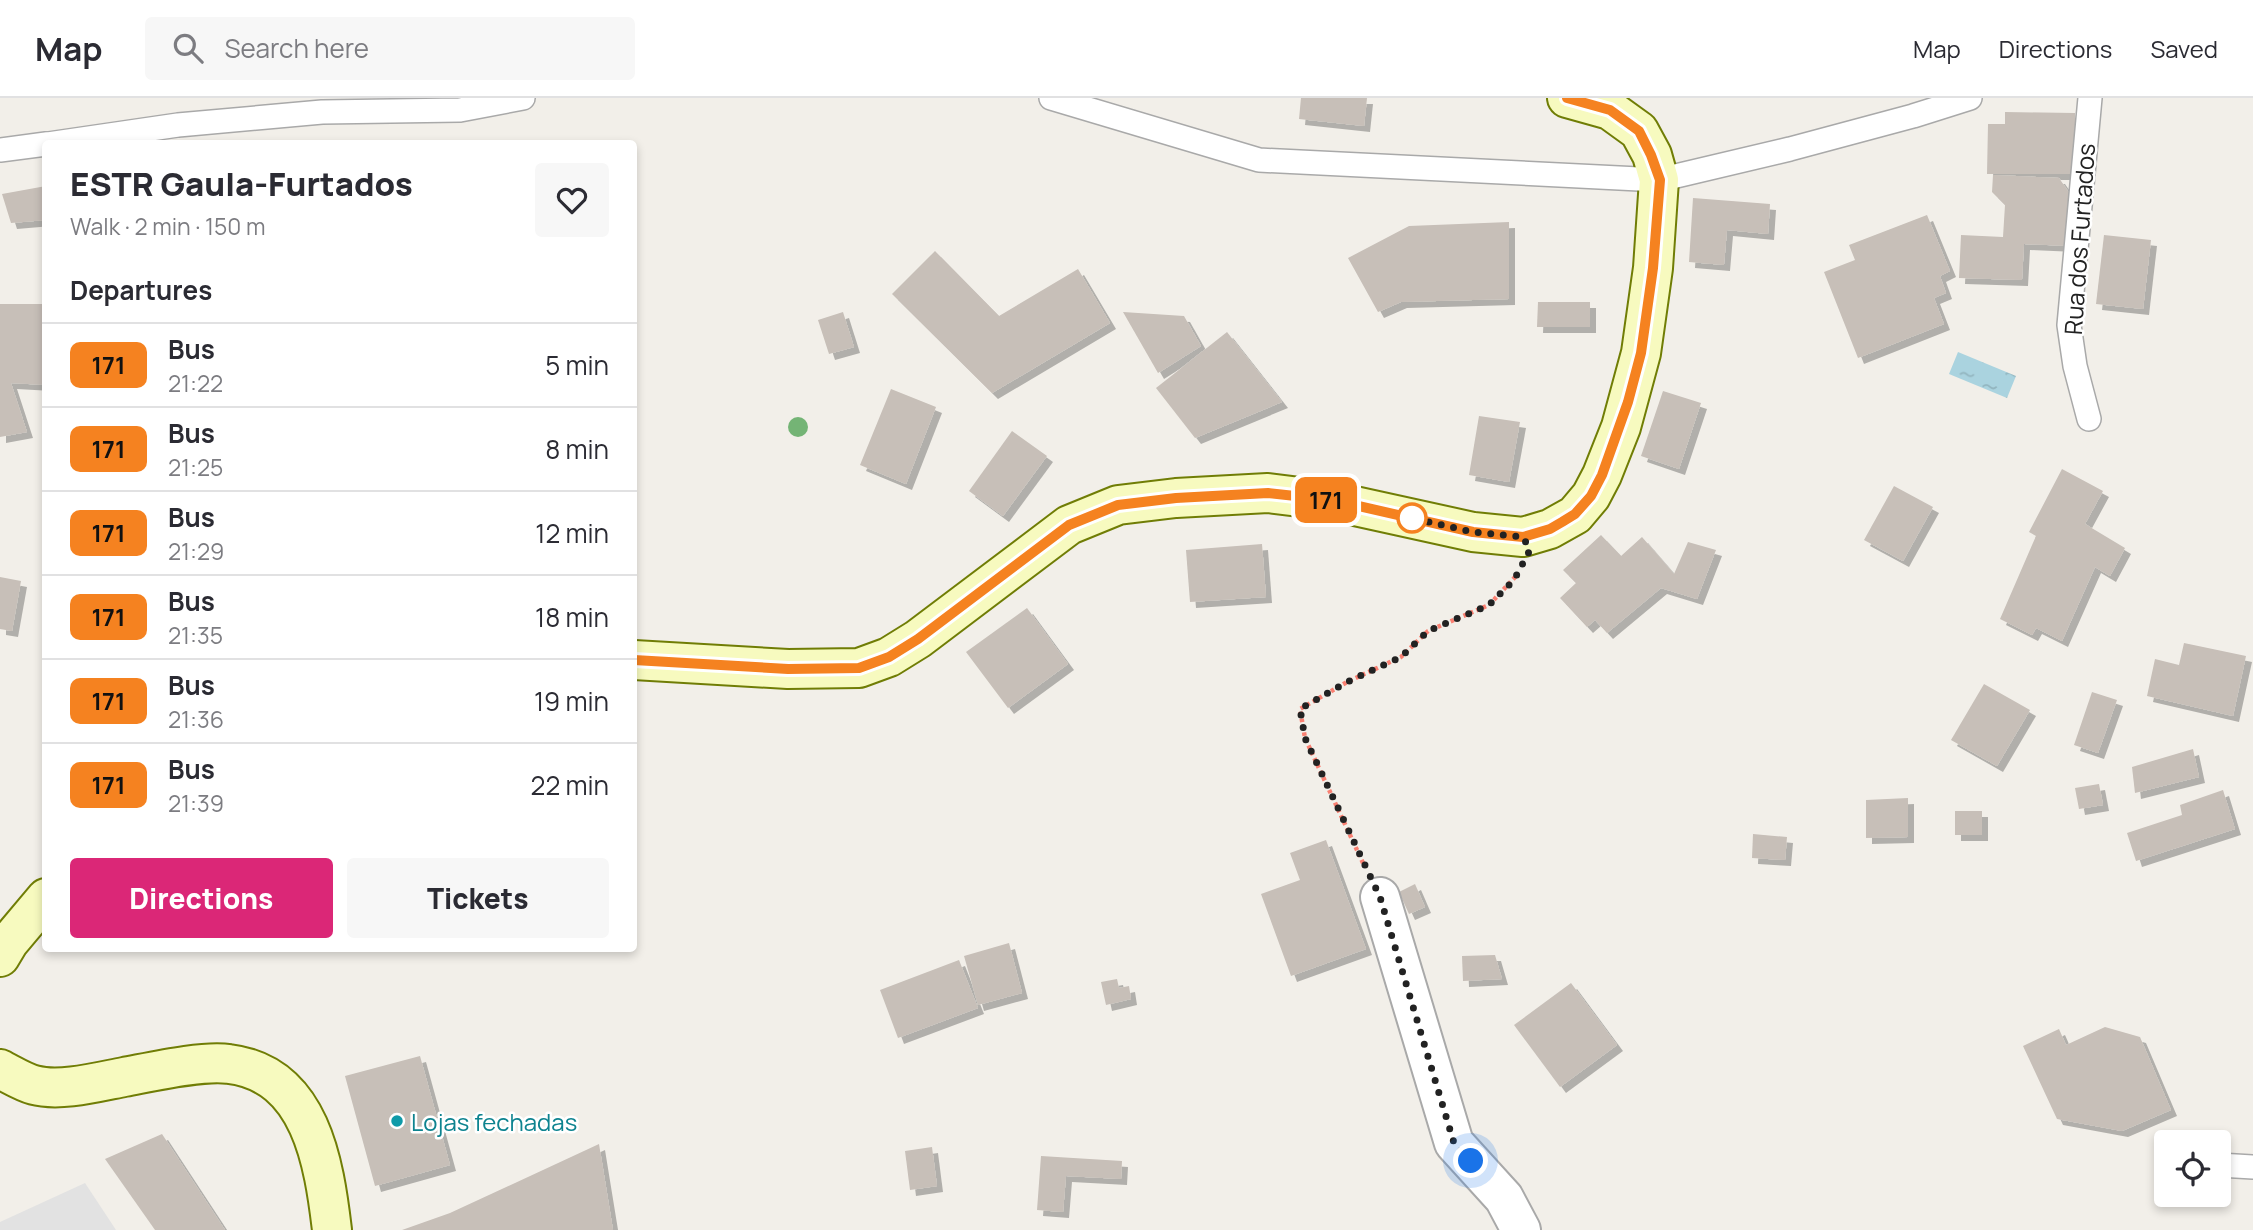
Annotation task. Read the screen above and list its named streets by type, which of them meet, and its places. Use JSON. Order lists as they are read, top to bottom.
{
  "streets": {
    "lane": ["Rua dos Furtados"]
  },
  "places": ["Lojas fechadas"],
  "lines": ["bus line 171"],
  "page": {
    "header": "Map",
    "search": "Search here",
    "nav": ["Map", "Directions", "Saved"],
    "on_map": "171",
    "heading": [
      ["ESTR Gaula-Furtados", "Walk · 2 min · 150 m"],
      "Departures"
    ],
    "list": [
      {
        "mark": "171",
        "name": "Bus",
        "note": "21:22",
        "value": "5 min"
      },
      {
        "mark": "171",
        "name": "Bus",
        "note": "21:25",
        "value": "8 min"
      },
      {
        "mark": "171",
        "name": "Bus",
        "note": "21:29",
        "value": "12 min"
      },
      {
        "mark": "171",
        "name": "Bus",
        "note": "21:35",
        "value": "18 min"
      },
      {
        "mark": "171",
        "name": "Bus",
        "note": "21:36",
        "value": "19 min"
      },
      {
        "mark": "171",
        "name": "Bus",
        "note": "21:39",
        "value": "22 min"
      }
    ],
    "buttons": ["Directions", "Tickets"]
  }
}
